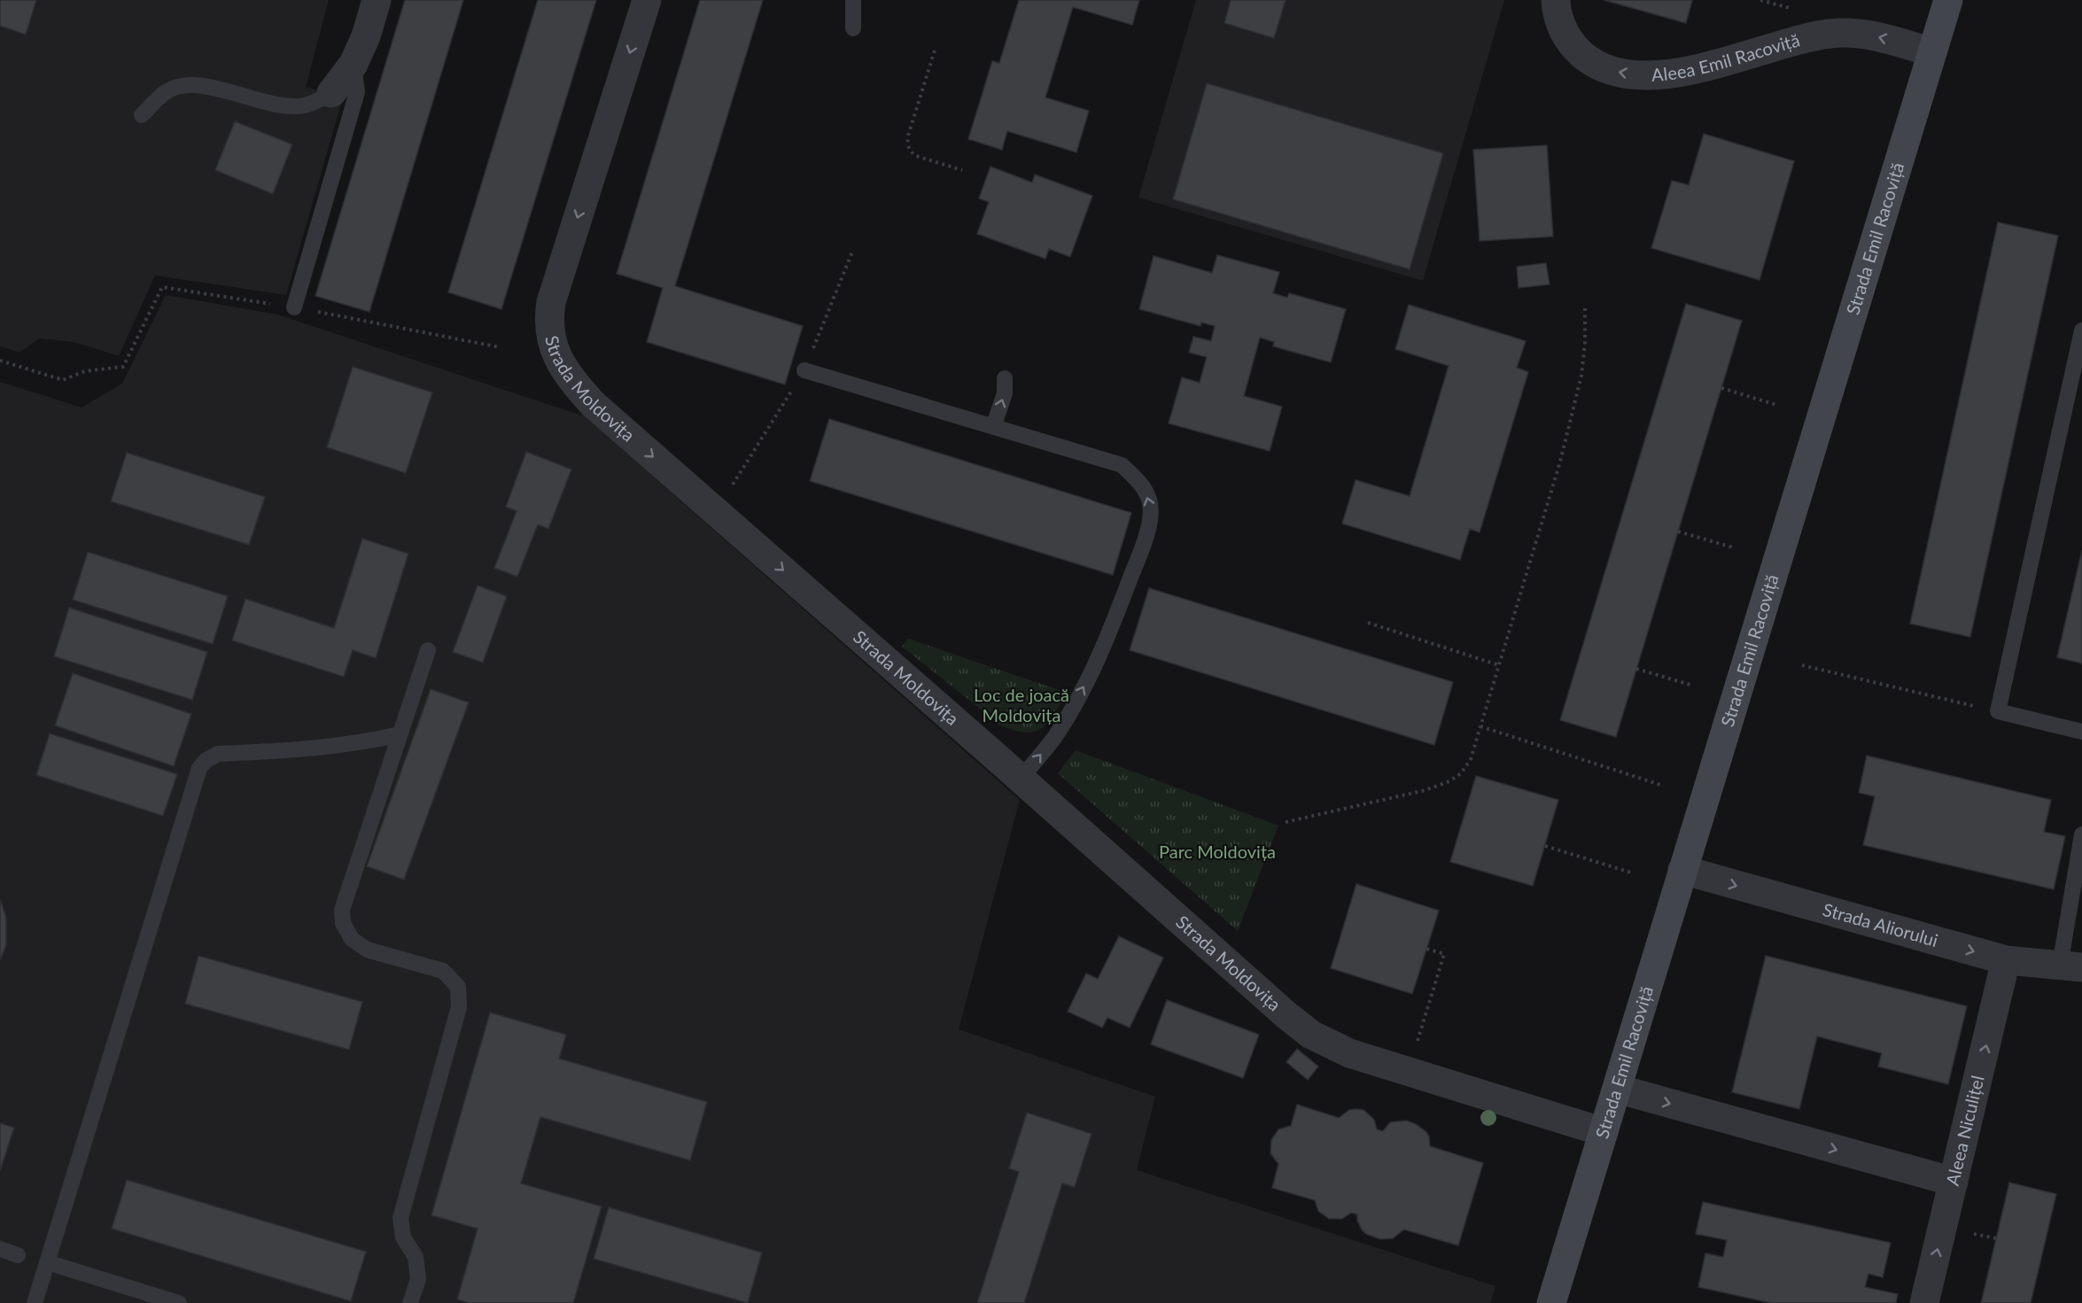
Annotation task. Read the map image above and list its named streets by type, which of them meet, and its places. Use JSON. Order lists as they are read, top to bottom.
{
  "streets": {
    "street": [
      "Aleea Emil Racoviță",
      "Strada Emil Racoviță",
      "Strada Moldovița",
      "Strada Aliorului",
      "Aleea Niculițel"
    ]
  },
  "crossings": [
    ["Aleea Emil Racoviță", "Strada Emil Racoviță"],
    ["Strada Emil Racoviță", "Strada Moldovița"],
    ["Strada Emil Racoviță", "Strada Aliorului"],
    ["Strada Aliorului", "Aleea Niculițel"]
  ],
  "one_way": ["Aleea Emil Racoviță", "Strada Moldovița", "Aleea Niculițel"],
  "parks": ["Loc de joacă Moldovița", "Parc Moldovița"]
}
